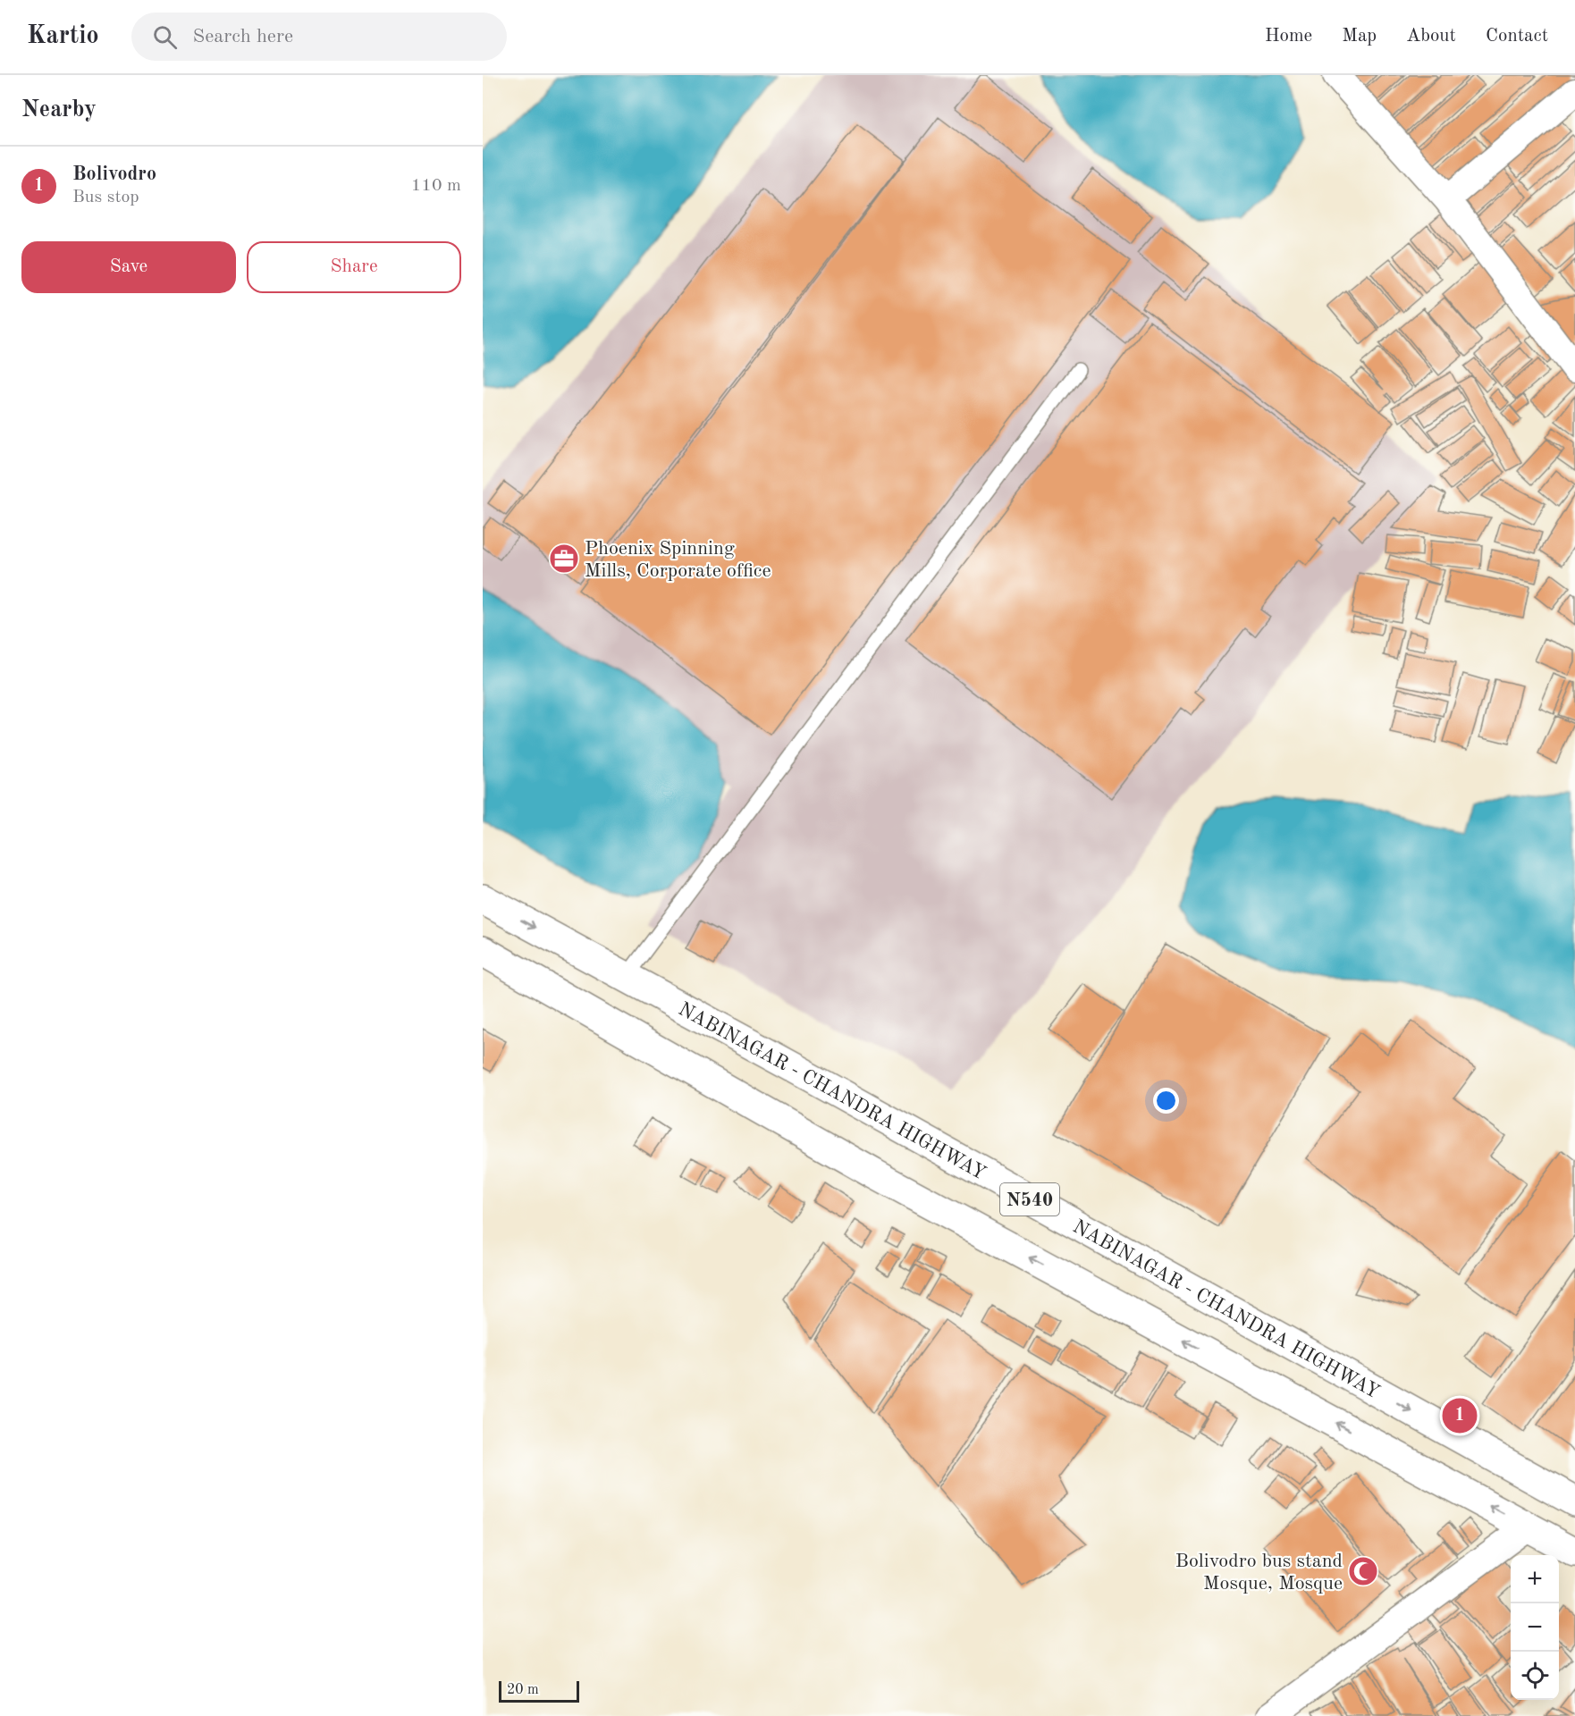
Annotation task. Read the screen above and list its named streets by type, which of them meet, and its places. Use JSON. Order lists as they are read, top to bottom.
{
  "streets": {
    "highway": ["NABINAGAR - CHANDRA HIGHWAY", "N540"]
  },
  "places": {
    "office": ["Phoenix Spinning Mills, Corporate office"],
    "mosque": ["Bolivodro bus stand Mosque, Mosque"]
  },
  "scale_bar": "20 m",
  "page": {
    "header": "Kartio",
    "search": "Search here",
    "nav": [
      "Home",
      "Map",
      "About",
      "Contact"
    ],
    "heading": "Nearby",
    "list": [
      {
        "mark": "1",
        "name": "Bolivodro",
        "note": "Bus stop",
        "value": "110 m"
      }
    ],
    "buttons": ["Save", "Share"],
    "pins": "1",
    "map_buttons": ["+", "−"],
    "scale": "20 m"
  }
}
